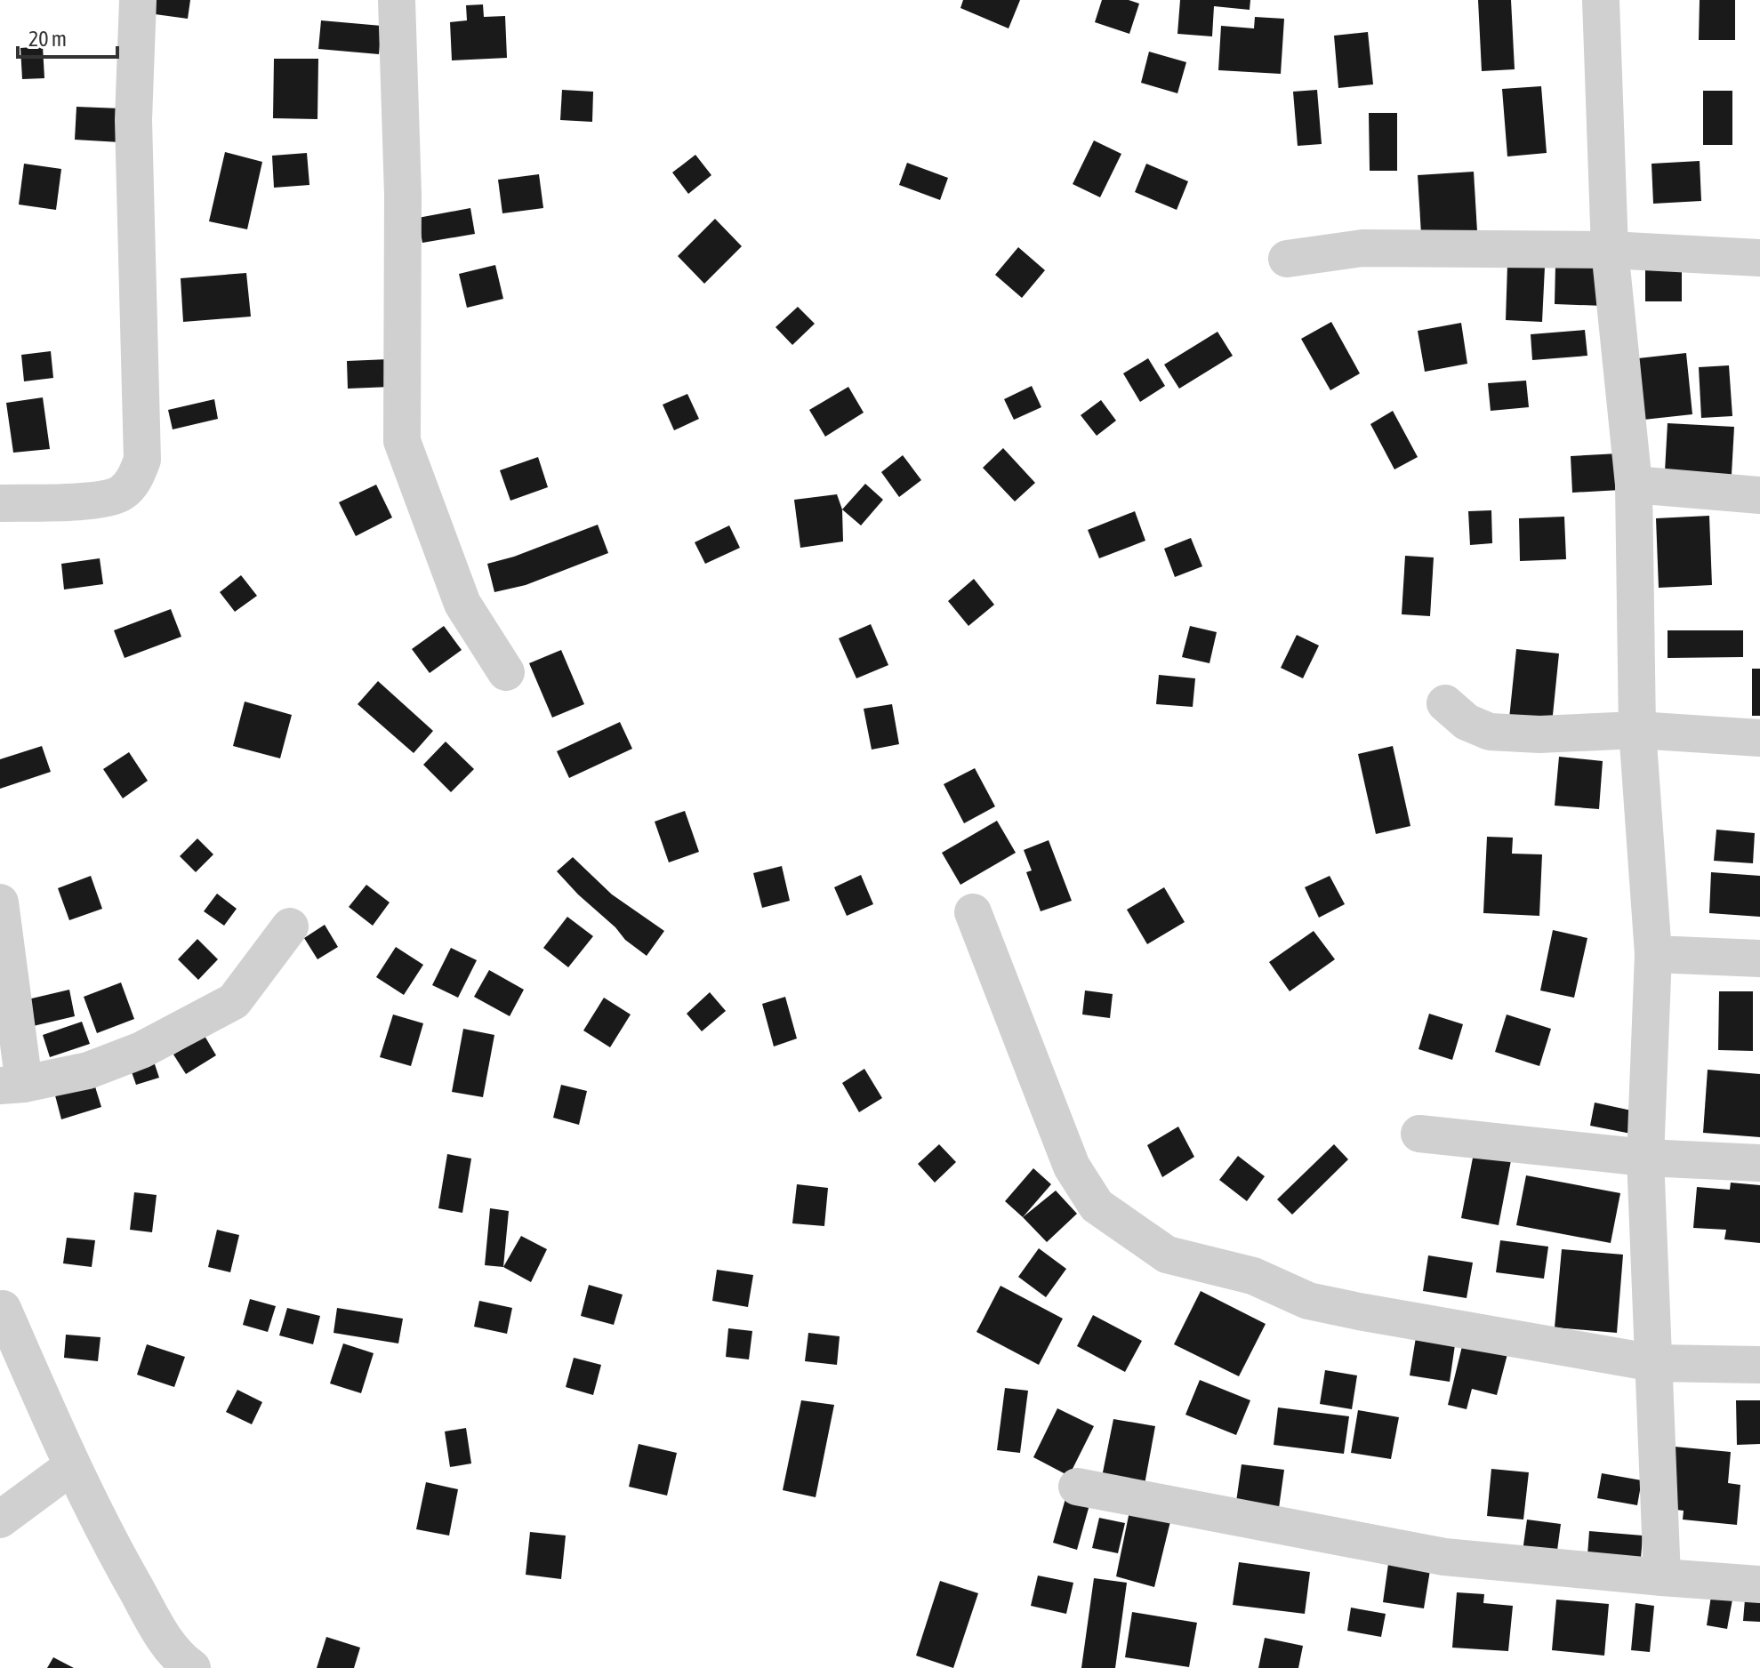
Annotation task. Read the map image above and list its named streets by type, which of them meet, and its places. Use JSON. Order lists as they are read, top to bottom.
{
  "scale_bar": "20 m"
}
